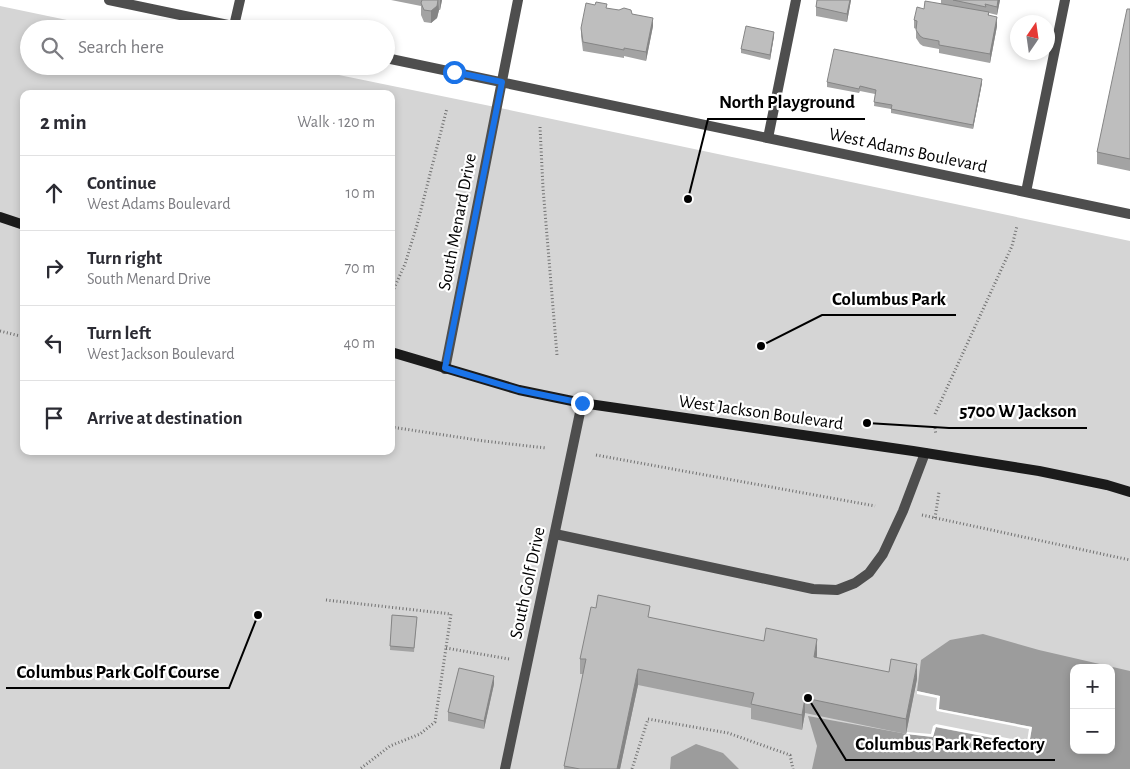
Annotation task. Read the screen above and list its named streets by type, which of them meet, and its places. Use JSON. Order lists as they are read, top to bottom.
{
  "streets": {
    "street": [
      "West Adams Boulevard",
      "South Menard Drive",
      "West Jackson Boulevard",
      "South Golf Drive"
    ]
  },
  "crossings": [
    ["West Adams Boulevard", "South Menard Drive"],
    ["South Menard Drive", "West Jackson Boulevard"],
    ["West Jackson Boulevard", "South Golf Drive"]
  ],
  "places": [
    "North Playground",
    "Columbus Park",
    "5700 W Jackson",
    "Columbus Park Golf Course",
    "Columbus Park Refectory"
  ],
  "north": "top",
  "page": {
    "search": "Search here",
    "heading": ["2 min", "Walk · 120 m"],
    "list": [
      ["Continue", "West Adams Boulevard", "10 m"],
      ["Turn right", "South Menard Drive", "70 m"],
      ["Turn left", "West Jackson Boulevard", "40 m"],
      "Arrive at destination"
    ],
    "map_buttons": ["+", "−"]
  }
}
